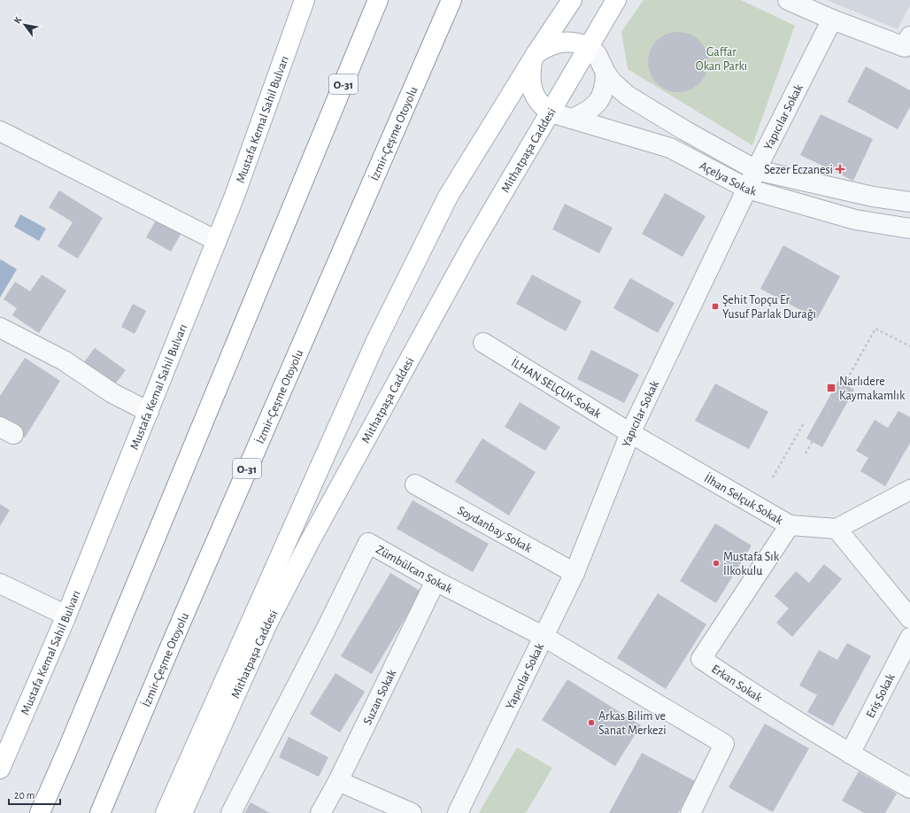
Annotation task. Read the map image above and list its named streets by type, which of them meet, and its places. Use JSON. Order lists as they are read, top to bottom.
{
  "streets": {
    "main road": [
      "O-31",
      "Mustafa Kemal Sahil Bulvarı",
      "İzmir-Çeşme Otoyolu",
      "Mithatpaşa Caddesi"
    ],
    "street": [
      "Yapıcılar Sokak",
      "Açelya Sokak",
      "İLHAN SELÇUK Sokak",
      "İlhan Selçuk Sokak",
      "Soydanbay Sokak",
      "Zümbülcan Sokak",
      "Erkan Sokak",
      "Eriş Sokak",
      "Suzan Sokak"
    ]
  },
  "crossings": [
    ["Yapıcılar Sokak", "Açelya Sokak"],
    ["Yapıcılar Sokak", "İLHAN SELÇUK Sokak"],
    ["Yapıcılar Sokak", "İlhan Selçuk Sokak"],
    ["Yapıcılar Sokak", "Soydanbay Sokak"],
    ["Yapıcılar Sokak", "Zümbülcan Sokak"],
    ["Mithatpaşa Caddesi", "Açelya Sokak"],
    ["İLHAN SELÇUK Sokak", "İlhan Selçuk Sokak"],
    ["İlhan Selçuk Sokak", "Erkan Sokak"],
    ["Zümbülcan Sokak", "Suzan Sokak"],
    ["Erkan Sokak", "Eriş Sokak"]
  ],
  "parks": ["Gaffar Okan Parkı"],
  "places": {
    "health": ["Sezer Eczanesi"],
    "transit": ["Şehit Topçu Er Yusuf Parlak Durağı", "Narlıdere Kaymakamlık"],
    "other": ["Mustafa Sık İlkokulu", "Arkas Bilim ve Sanat Merkezi"]
  },
  "scale_bar": "20 m",
  "north": "top left"
}
